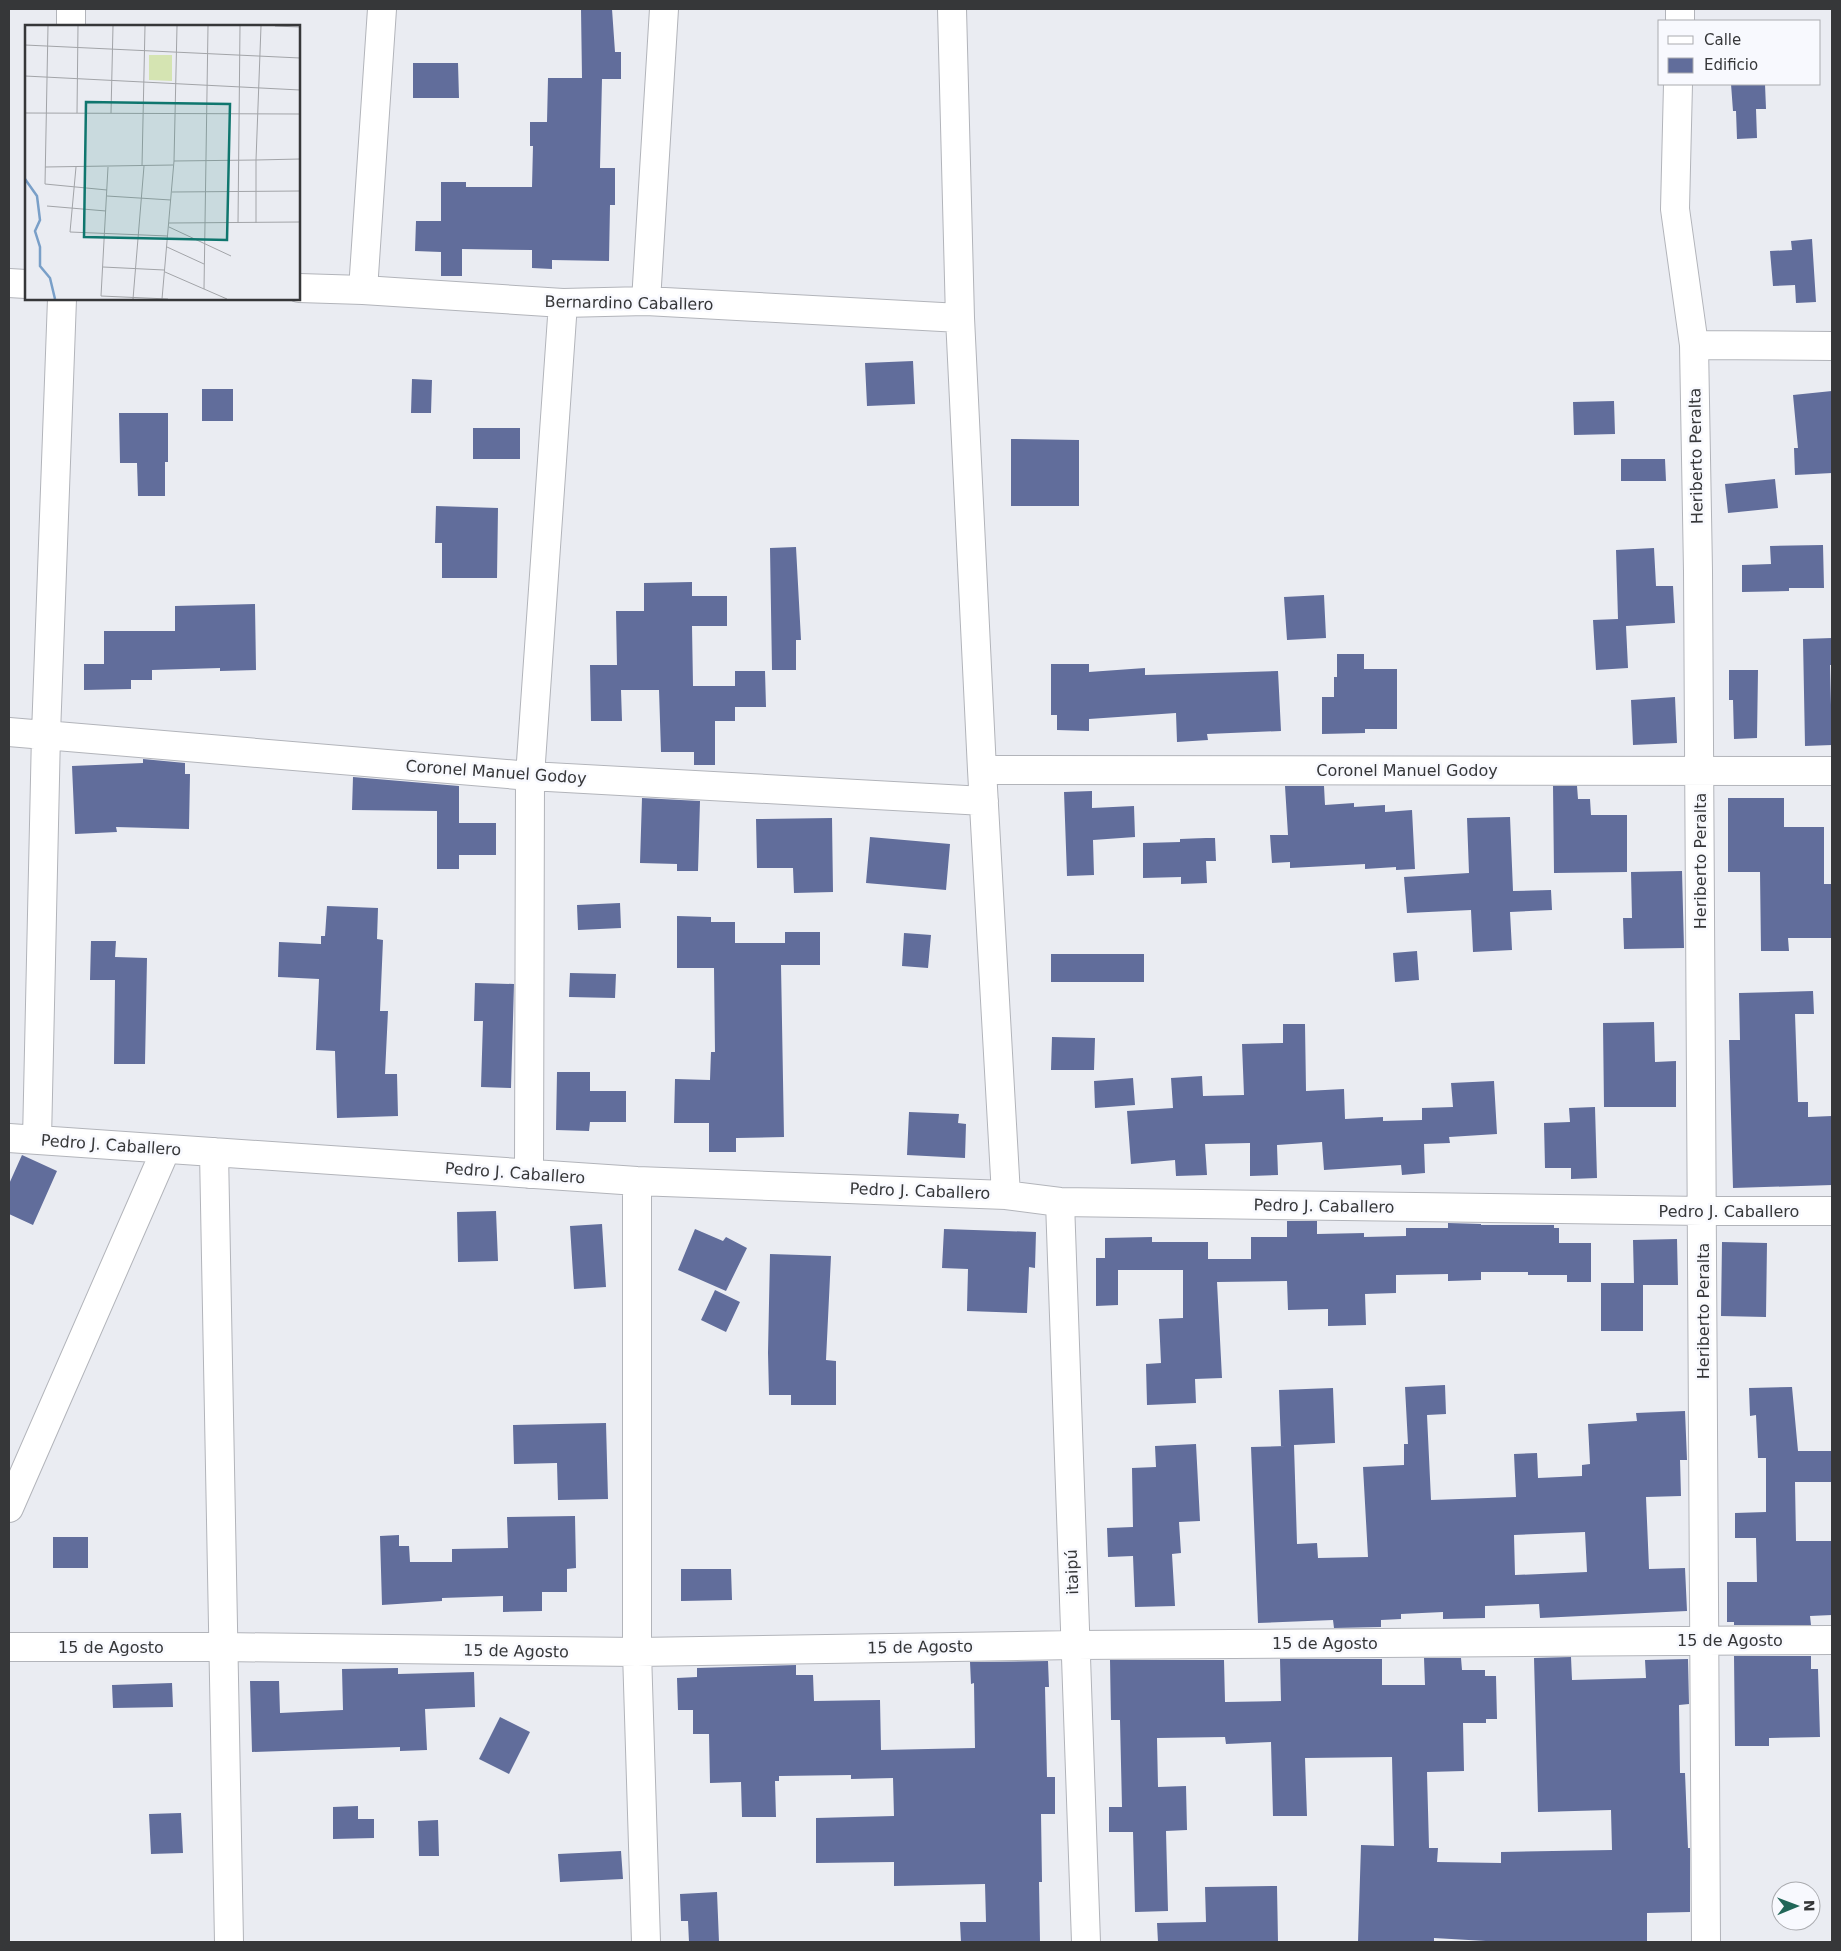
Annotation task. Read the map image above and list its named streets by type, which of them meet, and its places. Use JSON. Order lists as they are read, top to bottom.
{
  "streets": {
    "street": [
      "Bernardino Caballero",
      "Heriberto Peralta",
      "Coronel Manuel Godoy",
      "Pedro J. Caballero",
      "itaipú",
      "15 de Agosto"
    ]
  },
  "crossings": [
    ["Heriberto Peralta", "Coronel Manuel Godoy"],
    ["Heriberto Peralta", "Pedro J. Caballero"],
    ["Heriberto Peralta", "15 de Agosto"],
    ["Pedro J. Caballero", "itaipú"],
    ["itaipú", "15 de Agosto"]
  ],
  "legend": ["Calle", "Edificio"],
  "north": "right"
}
